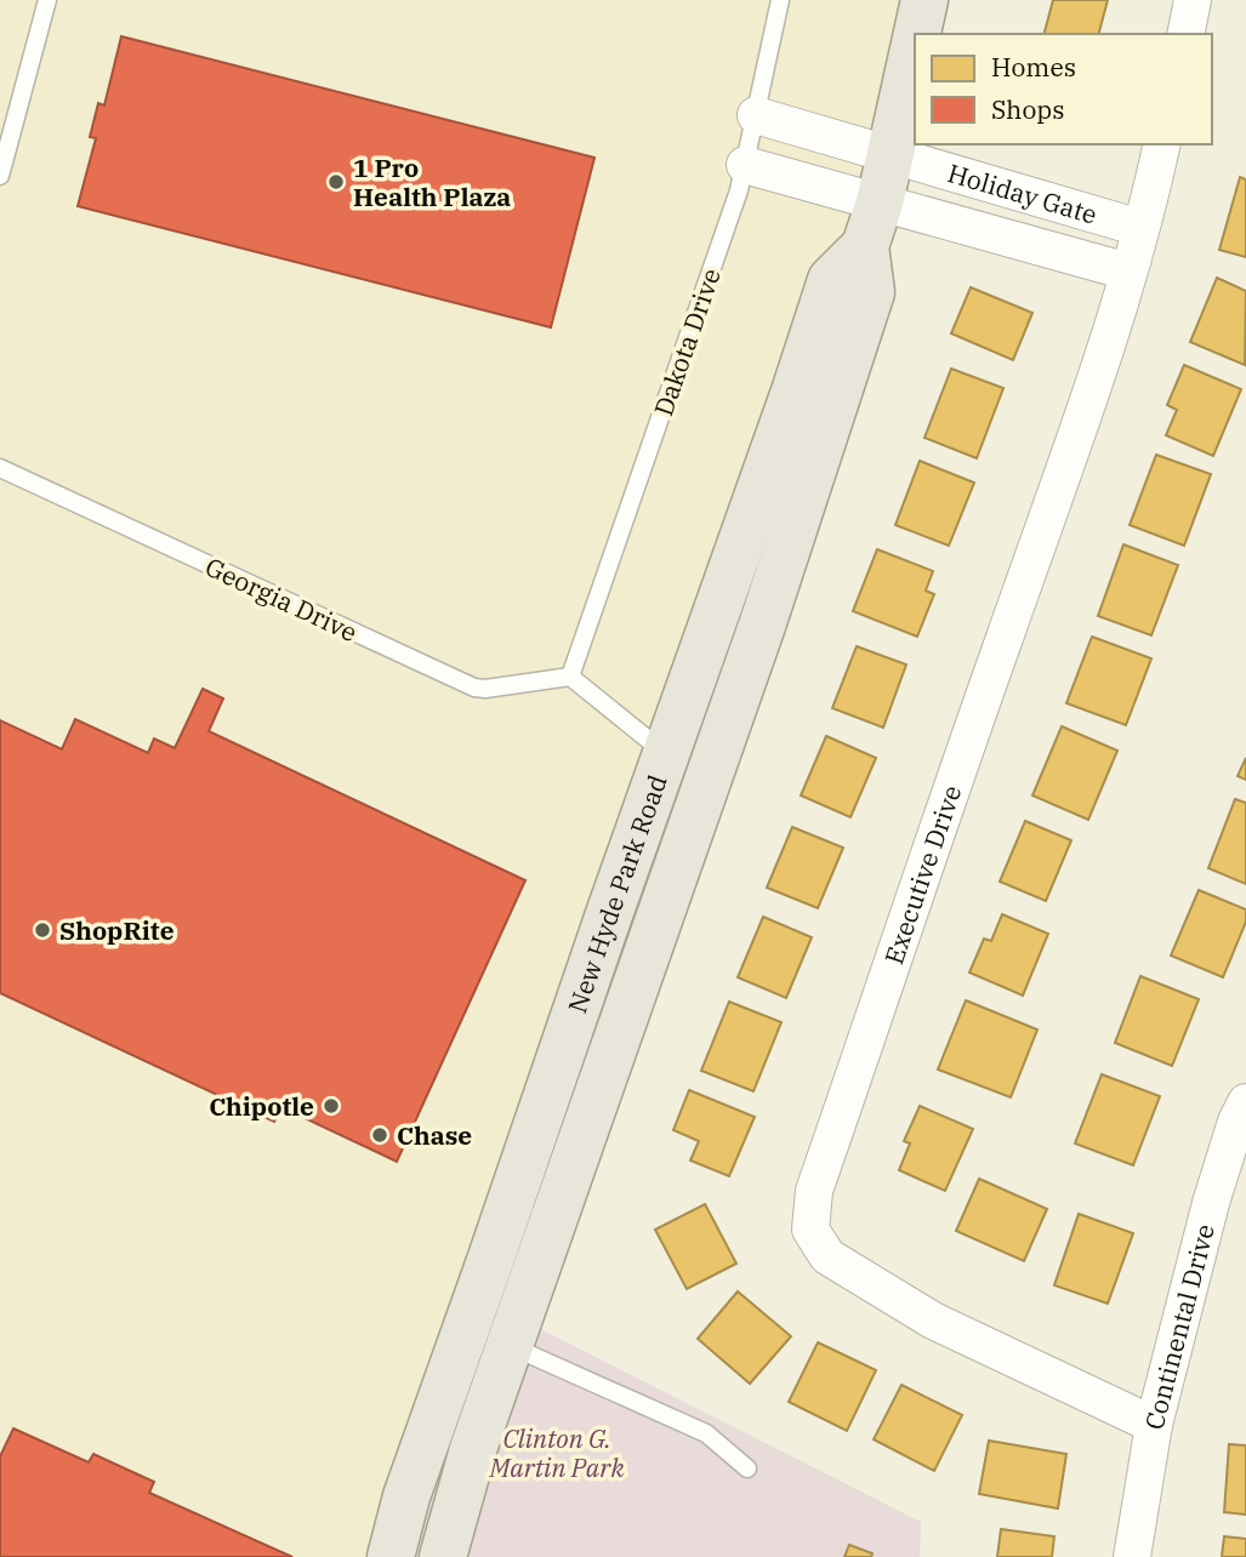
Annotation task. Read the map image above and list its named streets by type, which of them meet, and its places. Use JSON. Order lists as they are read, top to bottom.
{
  "streets": {
    "main road": ["New Hyde Park Road"],
    "street": ["Holiday Gate", "Executive Drive", "Continental Drive"],
    "lane": ["Dakota Drive", "Georgia Drive"]
  },
  "crossings": [
    ["Holiday Gate", "Dakota Drive"],
    ["Holiday Gate", "Executive Drive"],
    ["Holiday Gate", "New Hyde Park Road"],
    ["Dakota Drive", "Georgia Drive"],
    ["Executive Drive", "Continental Drive"]
  ],
  "parks": ["Clinton G. Martin Park"],
  "places": [
    "1 Pro Health Plaza",
    "ShopRite",
    "Chipotle",
    "Chase"
  ],
  "legend": ["Homes", "Shops"]
}
